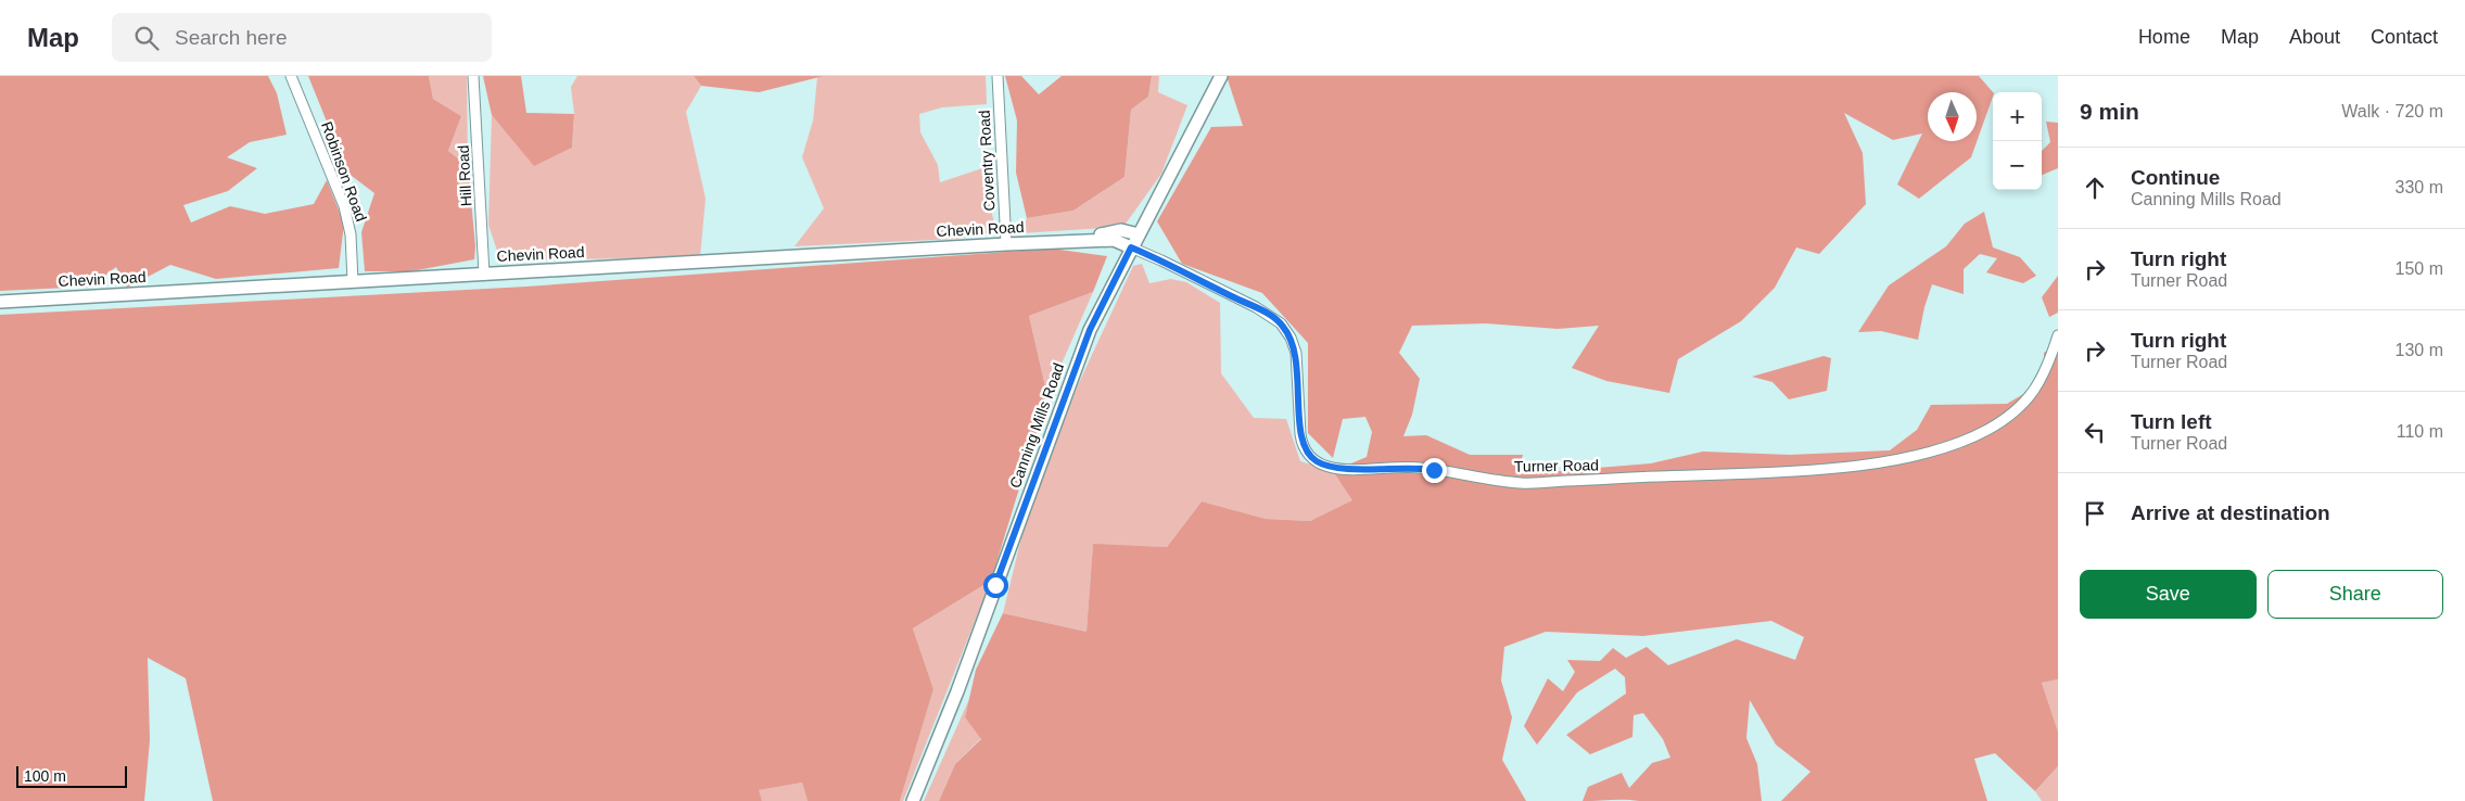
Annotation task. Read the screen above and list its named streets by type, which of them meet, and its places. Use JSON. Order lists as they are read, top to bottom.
{
  "streets": {
    "main road": ["Chevin Road", "Canning Mills Road"],
    "street": [
      "Coventry Road",
      "Robinson Road",
      "Hill Road",
      "Turner Road"
    ]
  },
  "crossings": [
    ["Coventry Road", "Chevin Road"],
    ["Robinson Road", "Chevin Road"],
    ["Hill Road", "Chevin Road"],
    ["Chevin Road", "Canning Mills Road"],
    ["Chevin Road", "Turner Road"],
    ["Canning Mills Road", "Turner Road"]
  ],
  "scale_bar": "100 m",
  "north": "bottom",
  "page": {
    "header": "Map",
    "search": "Search here",
    "nav": [
      "Home",
      "Map",
      "About",
      "Contact"
    ],
    "heading": ["9 min", "Walk · 720 m"],
    "map_buttons": ["+", "−"],
    "list": [
      ["Continue", "Canning Mills Road", "330 m"],
      ["Turn right", "Turner Road", "150 m"],
      ["Turn right", "Turner Road", "130 m"],
      ["Turn left", "Turner Road", "110 m"],
      "Arrive at destination"
    ],
    "buttons": ["Save", "Share"],
    "scale": "100 m"
  }
}
